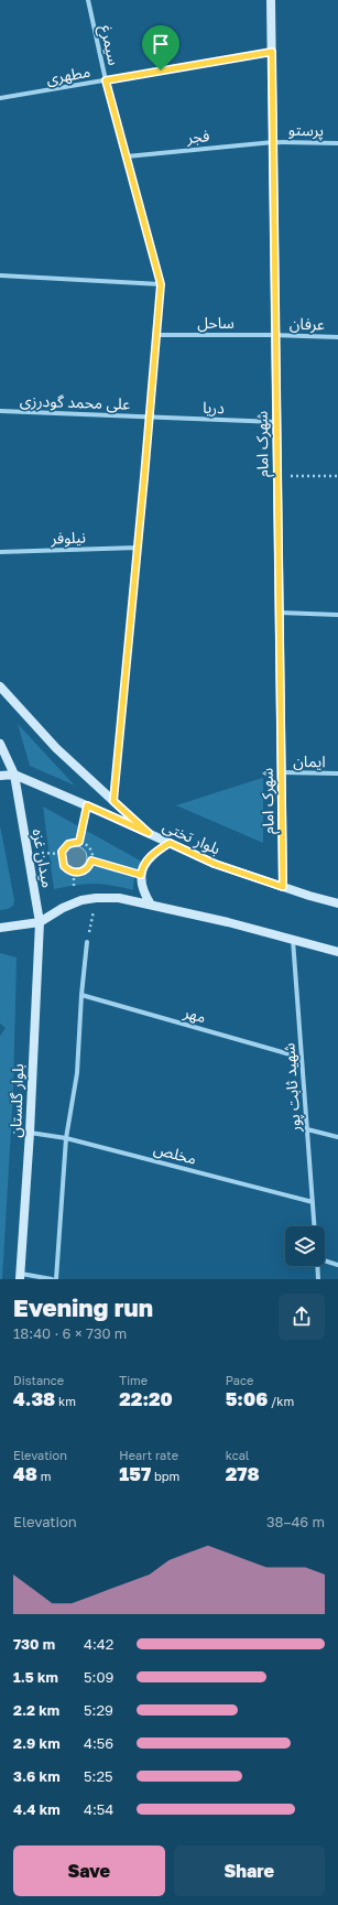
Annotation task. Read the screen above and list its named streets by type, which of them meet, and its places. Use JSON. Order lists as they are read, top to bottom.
{
  "streets": {
    "main road": [
      "شهرک امام",
      "بلوار تختی",
      "میدان غزه",
      "بلوار گلستان"
    ],
    "street": [
      "سیمرغ",
      "مطهری",
      "پرستو",
      "فجر",
      "ساحل",
      "عرفان",
      "علی محمد گودرزی",
      "دریا",
      "نیلوفر",
      "ایمان",
      "مهر",
      "شهید ثابت پور",
      "مخلص"
    ]
  },
  "crossings": [
    ["سیمرغ", "مطهری"],
    ["سیمرغ", "فجر"],
    ["سیمرغ", "ساحل"],
    ["سیمرغ", "علی محمد گودرزی"],
    ["سیمرغ", "دریا"],
    ["سیمرغ", "نیلوفر"],
    ["مطهری", "شهرک امام"],
    ["پرستو", "فجر"],
    ["پرستو", "شهرک امام"],
    ["فجر", "شهرک امام"],
    ["ساحل", "عرفان"],
    ["ساحل", "شهرک امام"],
    ["عرفان", "شهرک امام"],
    ["علی محمد گودرزی", "دریا"],
    ["دریا", "شهرک امام"],
    ["شهرک امام", "ایمان"],
    ["شهرک امام", "بلوار تختی"],
    ["بلوار تختی", "میدان غزه"],
    ["میدان غزه", "بلوار گلستان"],
    ["مهر", "شهید ثابت پور"],
    ["شهید ثابت پور", "مخلص"],
    ["بلوار گلستان", "مخلص"]
  ],
  "page": {
    "heading": ["Evening run", "18:40 · 6 × 730 m"],
    "stats": [
      ["Distance", "4.38 km"],
      ["Time", "22:20"],
      ["Pace", "5:06 /km"],
      ["Elevation", "48 m"],
      ["Heart rate", "157 bpm"],
      ["kcal", "278"]
    ],
    "chart": ["Elevation", "38–46 m"],
    "list": [
      {
        "name": "730 m",
        "note": "4:42"
      },
      {
        "name": "1.5 km",
        "note": "5:09"
      },
      {
        "name": "2.2 km",
        "note": "5:29"
      },
      {
        "name": "2.9 km",
        "note": "4:56"
      },
      {
        "name": "3.6 km",
        "note": "5:25"
      },
      {
        "name": "4.4 km",
        "note": "4:54"
      }
    ],
    "buttons": ["Save", "Share"]
  }
}
